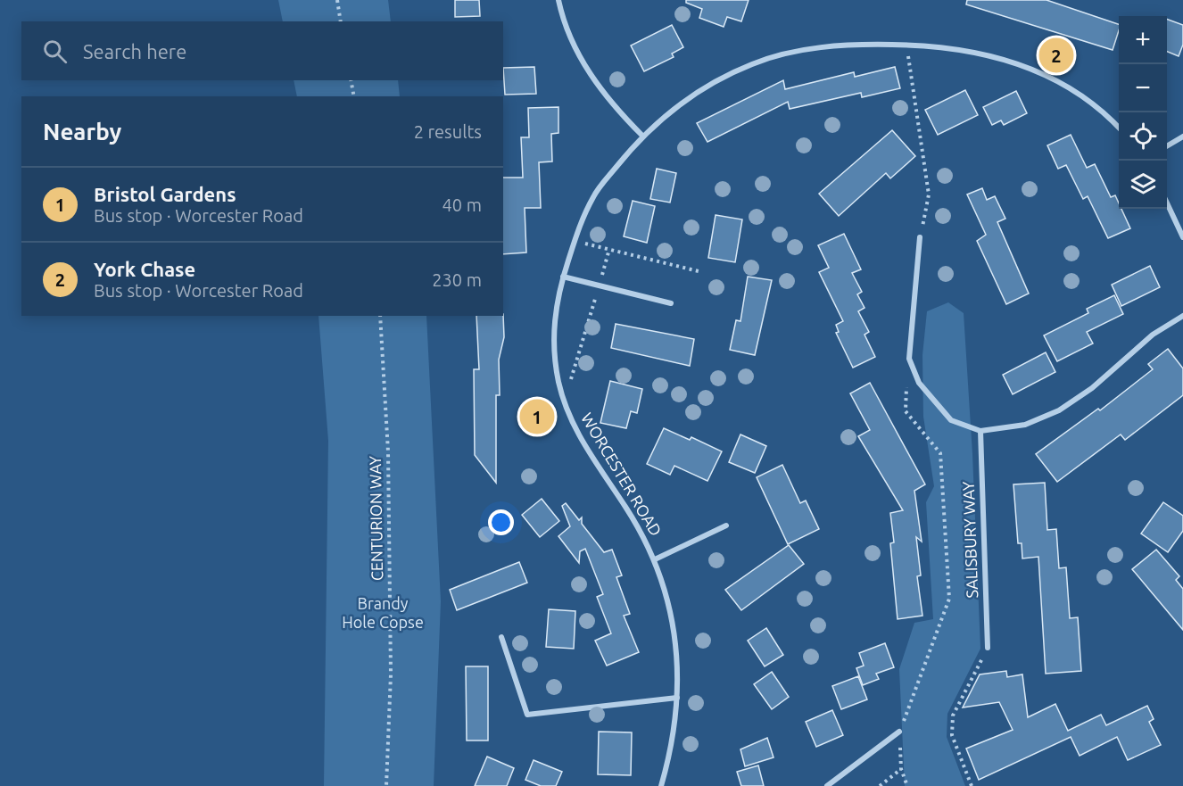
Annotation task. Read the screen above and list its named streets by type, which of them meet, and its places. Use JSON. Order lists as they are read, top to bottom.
{
  "streets": {
    "street": ["WORCESTER ROAD", "SALISBURY WAY"],
    "path": ["CENTURION WAY"]
  },
  "parks": ["Brandy Hole Copse"],
  "page": {
    "map_buttons": ["+", "−"],
    "search": "Search here",
    "pins": ["2", "1"],
    "heading": ["Nearby", "2 results"],
    "list": [
      {
        "mark": "1",
        "name": "Bristol Gardens",
        "note": "Bus stop · Worcester Road",
        "value": "40 m"
      },
      {
        "mark": "2",
        "name": "York Chase",
        "note": "Bus stop · Worcester Road",
        "value": "230 m"
      }
    ]
  }
}
